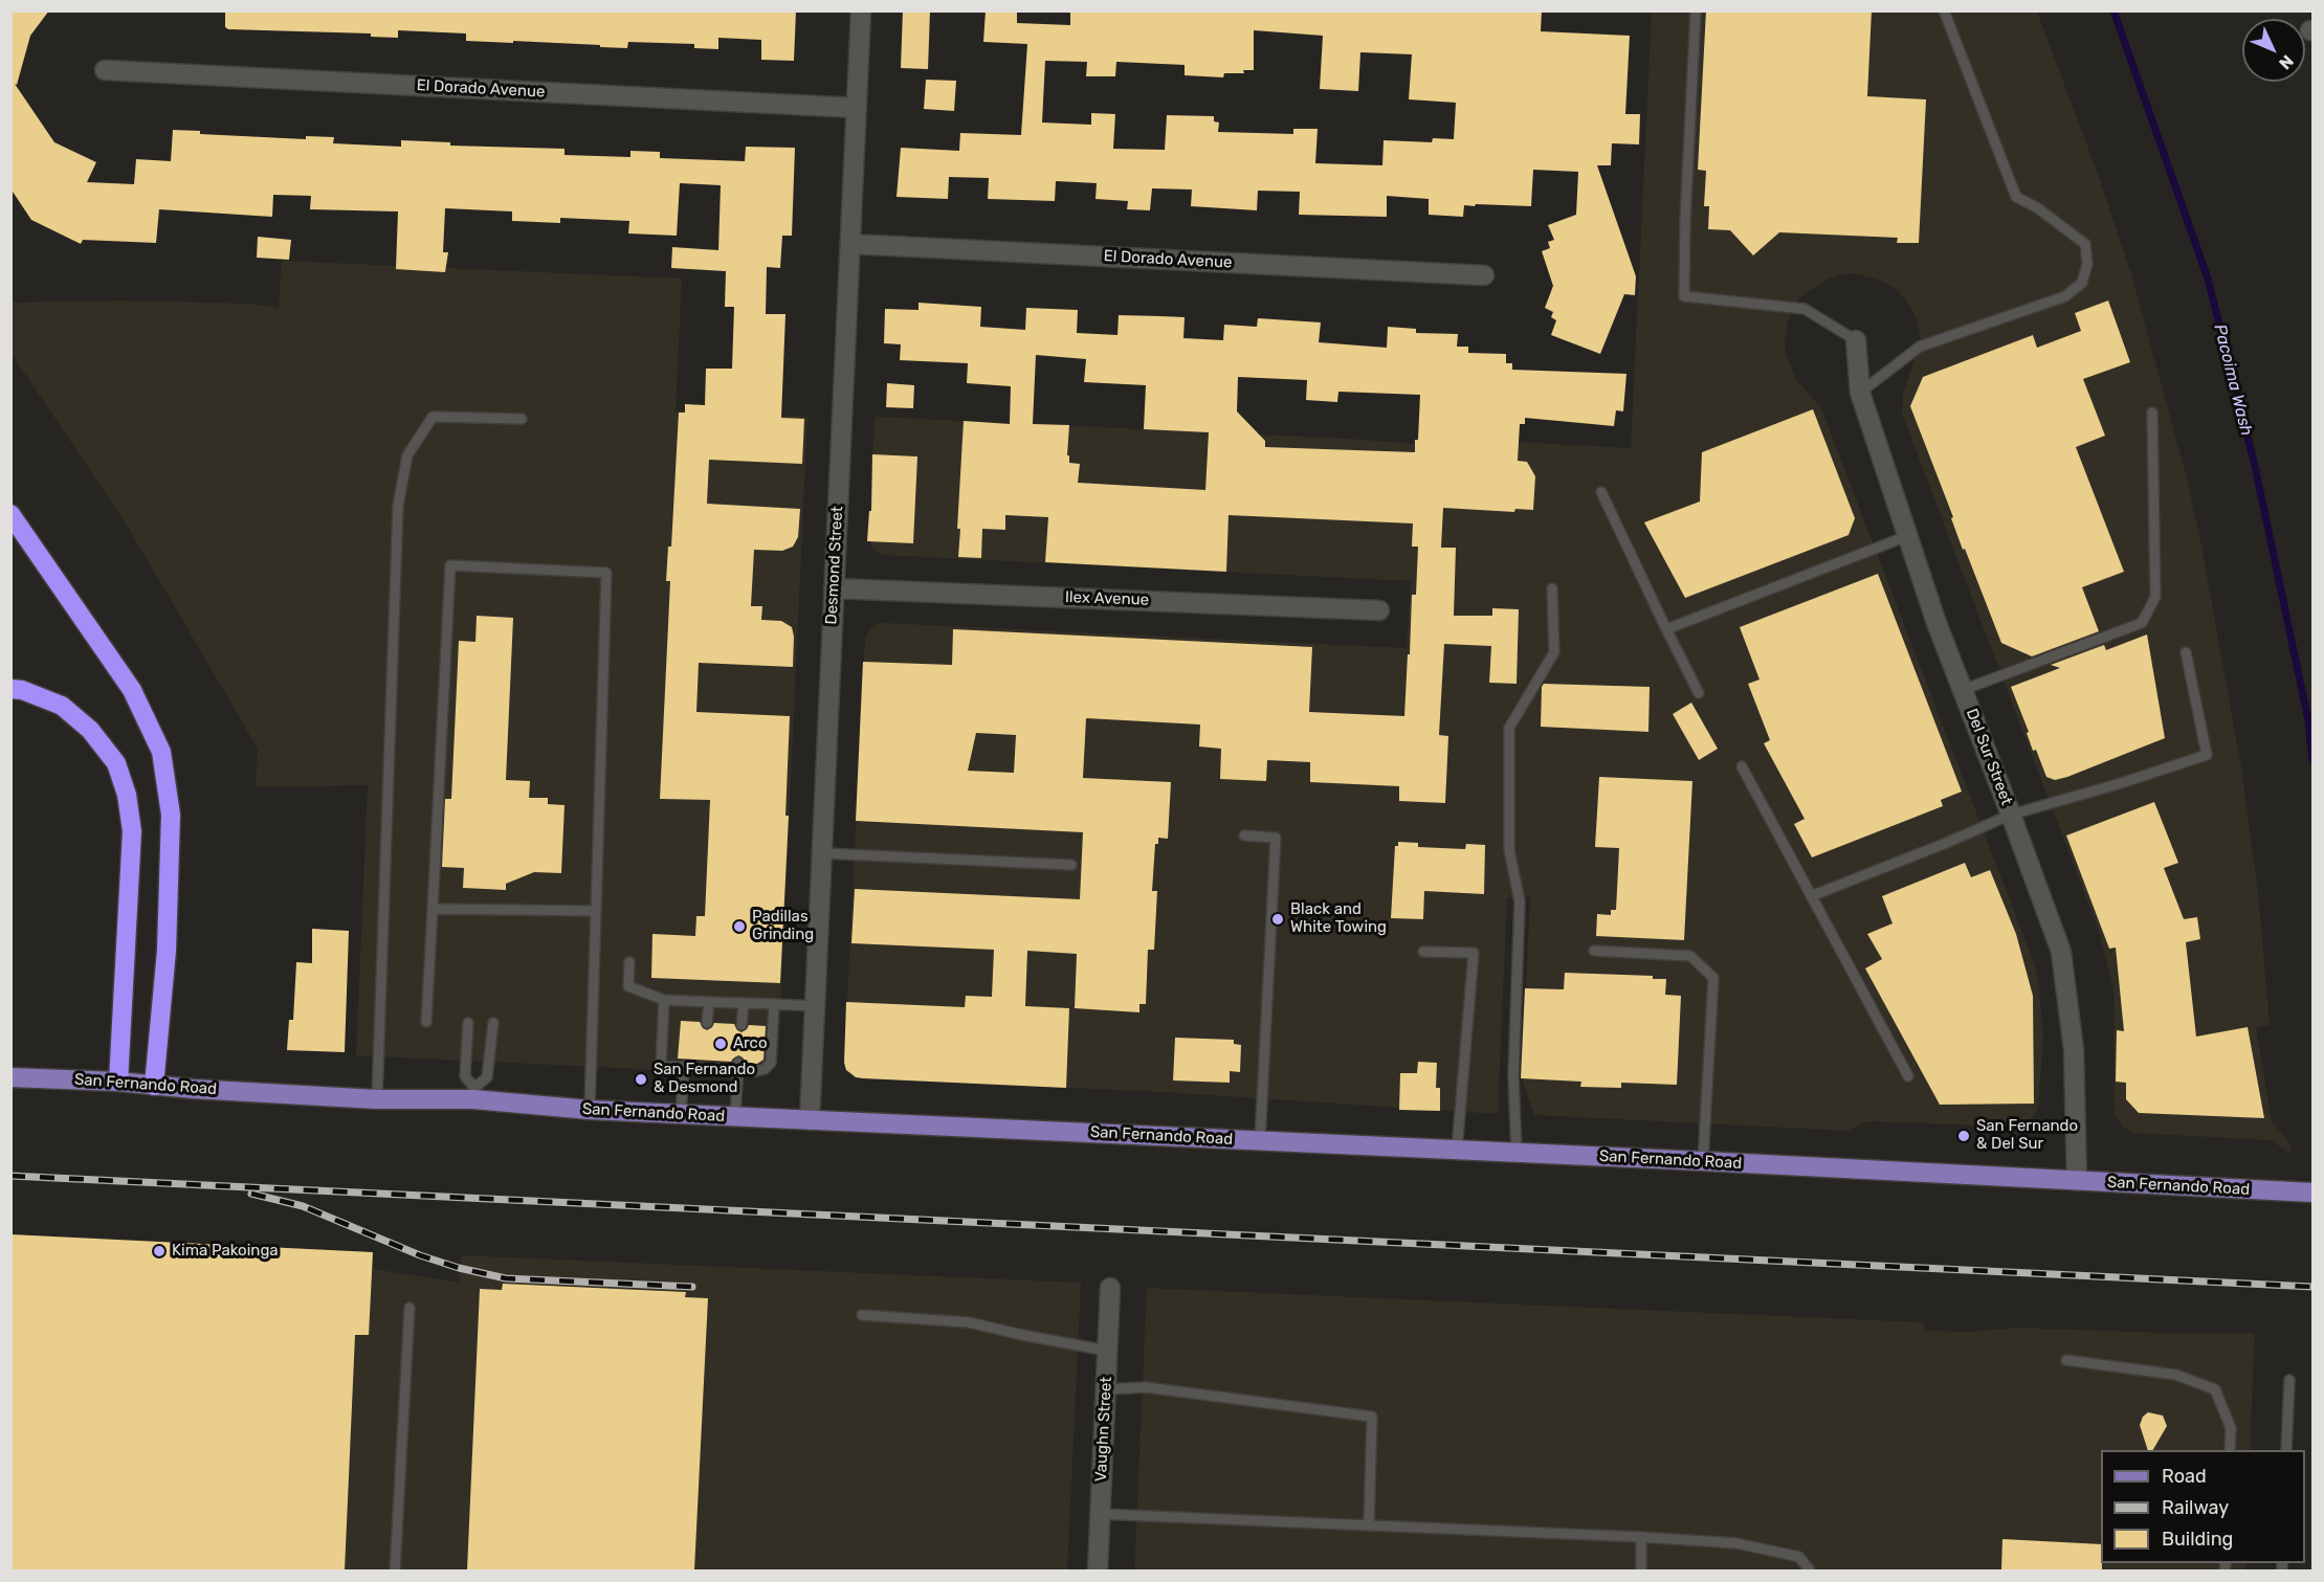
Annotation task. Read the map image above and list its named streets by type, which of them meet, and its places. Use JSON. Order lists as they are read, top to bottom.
{
  "streets": {
    "main road": ["San Fernando Road"],
    "street": [
      "El Dorado Avenue",
      "Desmond Street",
      "Ilex Avenue",
      "Del Sur Street",
      "Vaughn Street"
    ]
  },
  "crossings": [
    ["El Dorado Avenue", "Desmond Street"],
    ["Desmond Street", "Ilex Avenue"],
    ["Desmond Street", "San Fernando Road"],
    ["Del Sur Street", "San Fernando Road"]
  ],
  "water": ["Pacoima Wash"],
  "places": [
    "Black and White Towing",
    "Padillas Grinding",
    "Arco",
    "San Fernando & Desmond",
    "San Fernando & Del Sur",
    "Kima Pakoinga"
  ],
  "legend": ["Road", "Railway", "Building"],
  "north": "bottom right"
}
